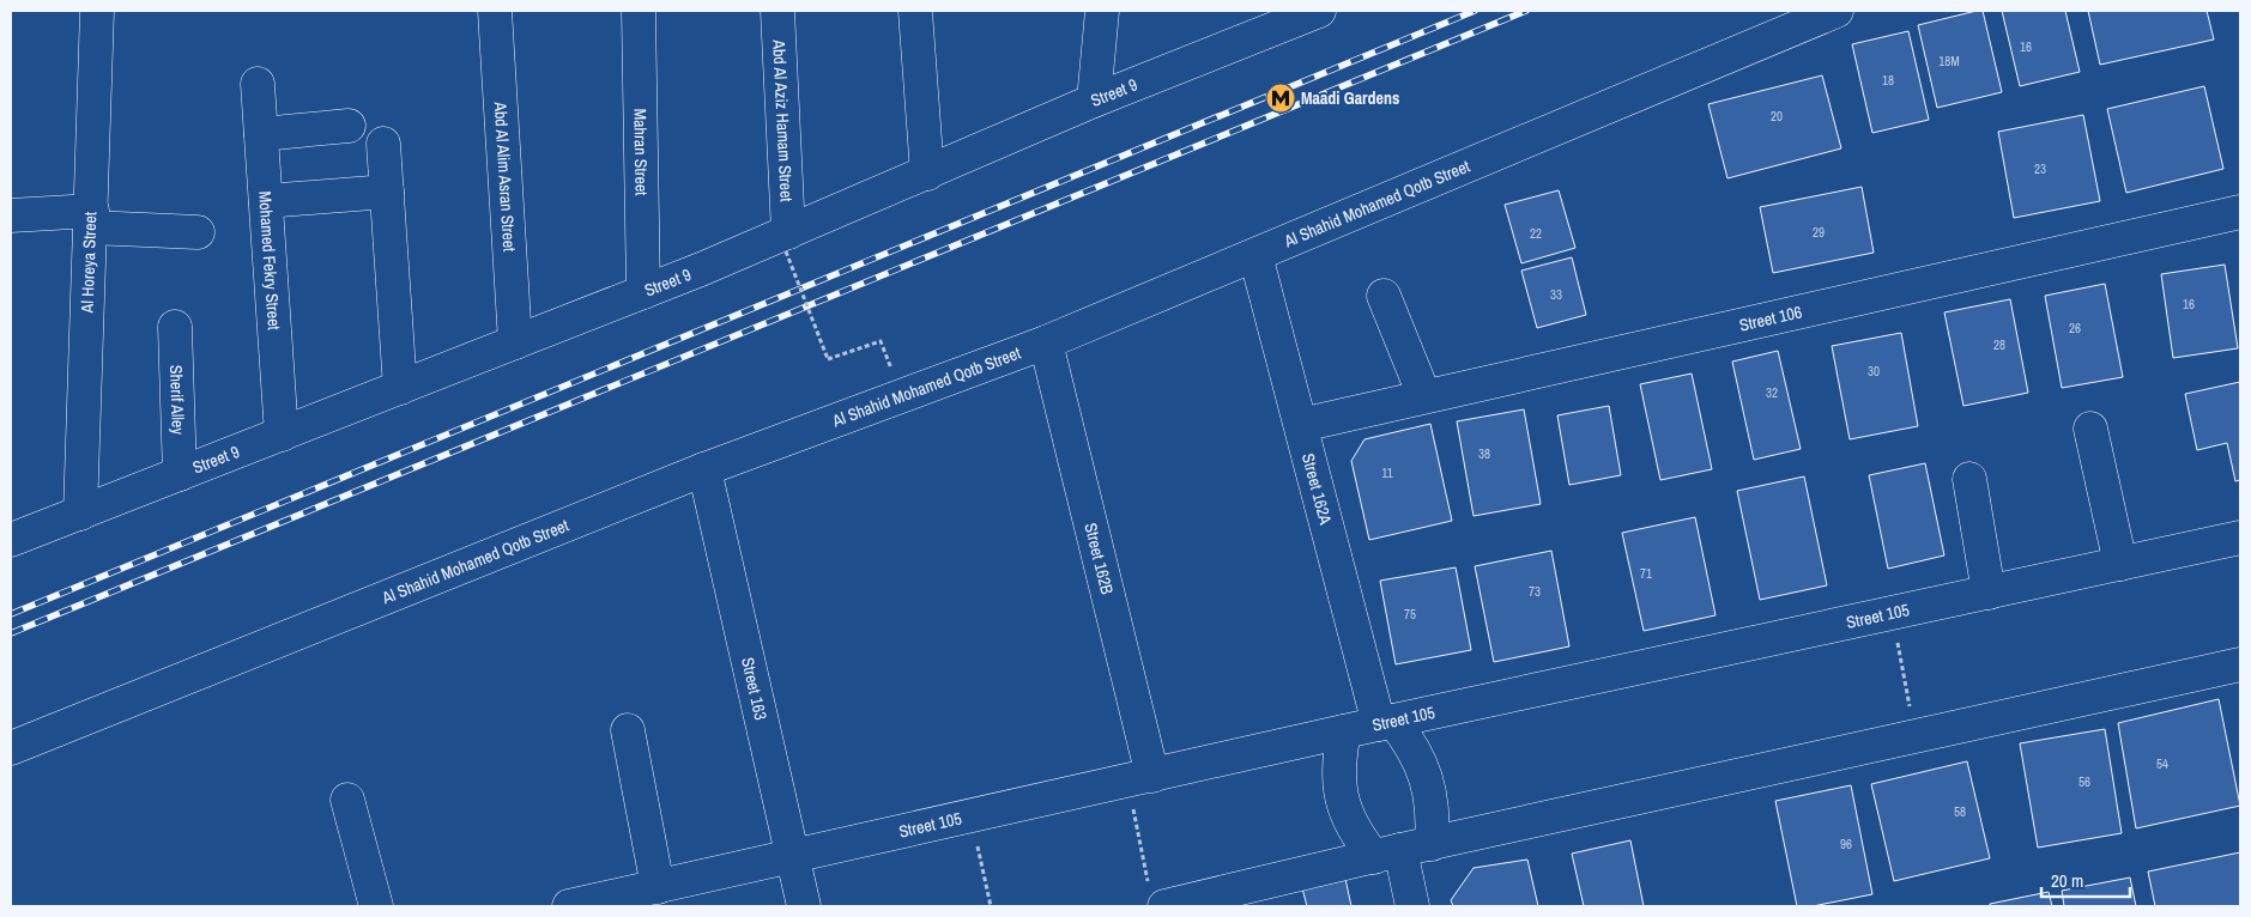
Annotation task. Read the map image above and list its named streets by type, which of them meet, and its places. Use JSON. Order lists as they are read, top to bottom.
{
  "streets": {
    "street": [
      "Street 9",
      "Abd Al Aziz Hamam Street",
      "Mahran Street",
      "Abd Al Alim Asran Street",
      "Al Shahid Mohamed Qotb Street",
      "Mohamed Fekry Street",
      "Al Horeya Street",
      "Street 106",
      "Sherif Alley",
      "Street 162A",
      "Street 162B",
      "Street 105",
      "Street 163"
    ]
  },
  "crossings": [
    ["Street 9", "Abd Al Aziz Hamam Street"],
    ["Street 9", "Mahran Street"],
    ["Street 9", "Abd Al Alim Asran Street"],
    ["Street 9", "Mohamed Fekry Street"],
    ["Street 9", "Al Horeya Street"],
    ["Street 9", "Sherif Alley"],
    ["Al Shahid Mohamed Qotb Street", "Street 162A"],
    ["Al Shahid Mohamed Qotb Street", "Street 162B"],
    ["Al Shahid Mohamed Qotb Street", "Street 163"],
    ["Street 106", "Street 162A"],
    ["Street 162A", "Street 105"],
    ["Street 162B", "Street 105"],
    ["Street 105", "Street 163"]
  ],
  "places": {
    "metro station": ["Maadi Gardens"]
  },
  "house_numbers": [
    "16",
    "18M",
    "18",
    "20",
    "23",
    "29",
    "22",
    "33",
    "16",
    "26",
    "28",
    "30",
    "32",
    "38",
    "11",
    "71",
    "73",
    "75",
    "54",
    "56",
    "58",
    "96"
  ],
  "scale_bar": "20 m"
}
